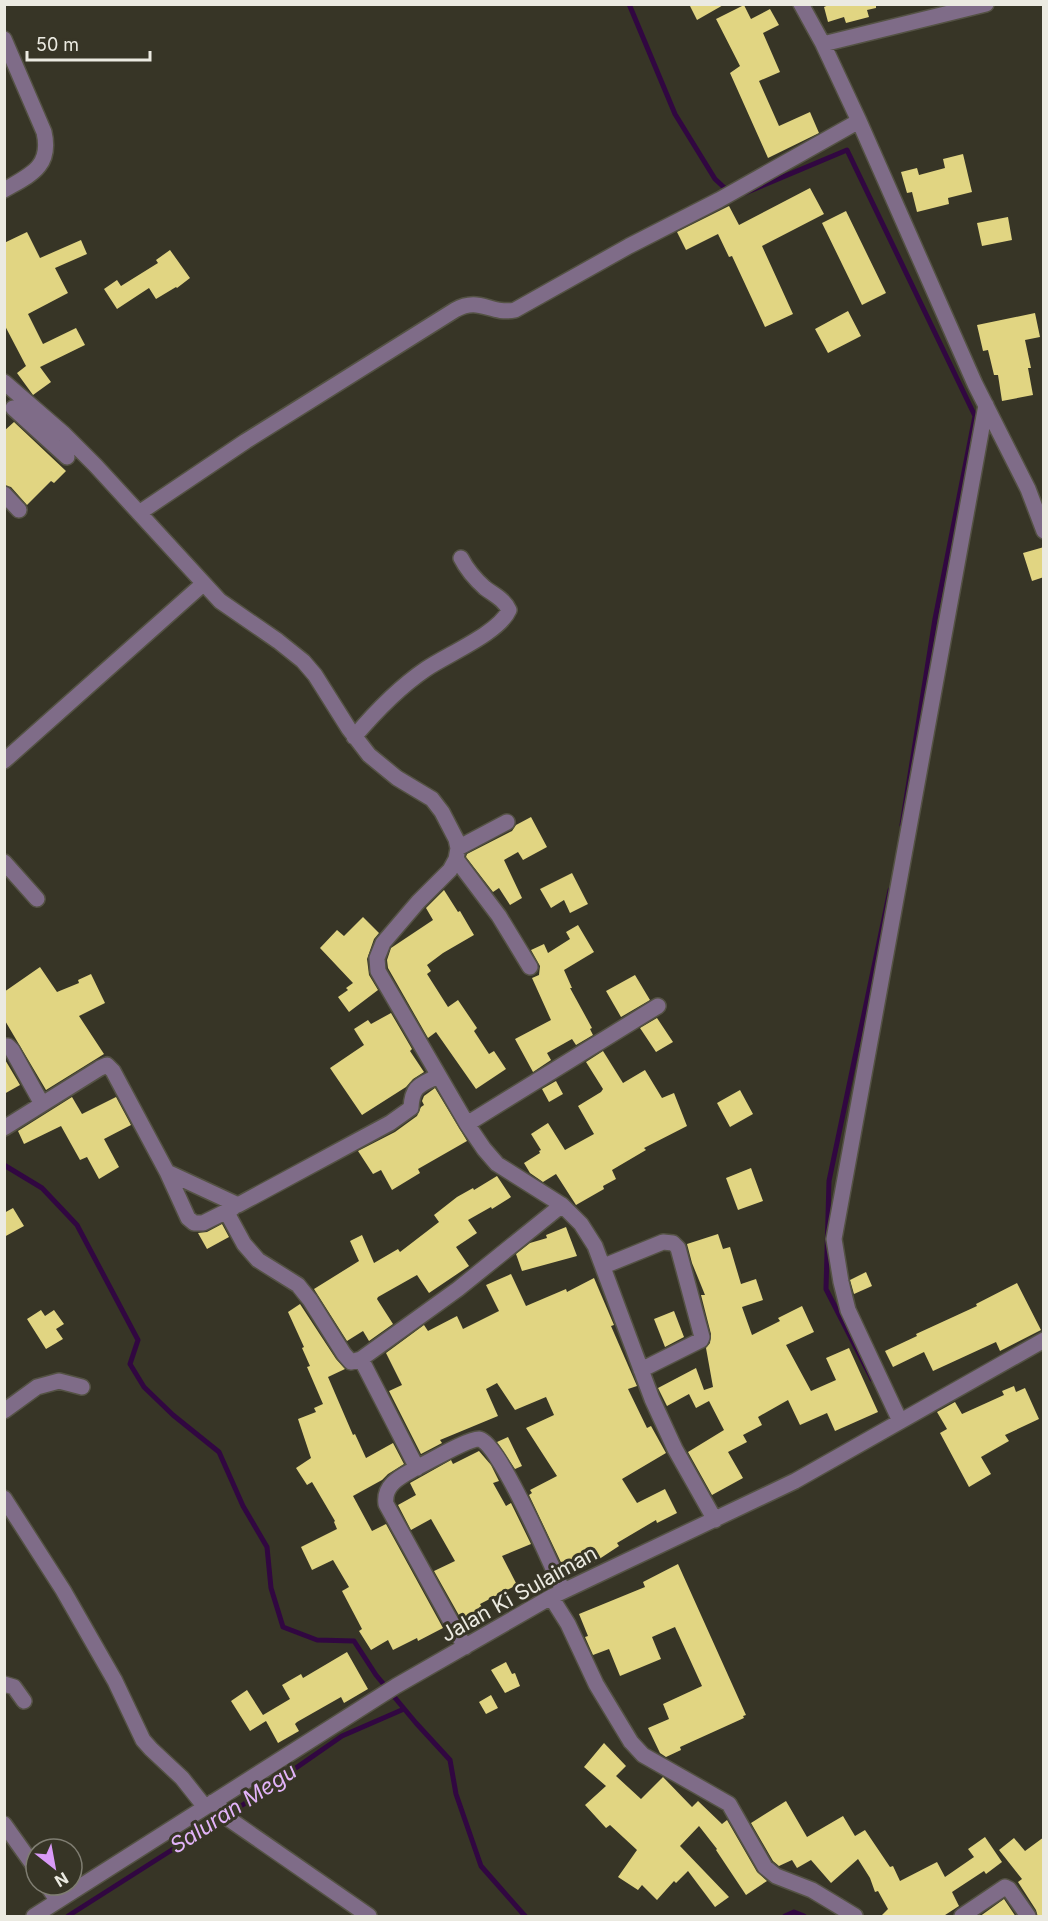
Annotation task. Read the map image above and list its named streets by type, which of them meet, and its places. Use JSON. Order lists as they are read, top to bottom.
{
  "streets": {
    "street": ["Jalan Ki Sulaiman"]
  },
  "water": ["Saluran Megu"],
  "scale_bar": "50 m",
  "north": "bottom right"
}
